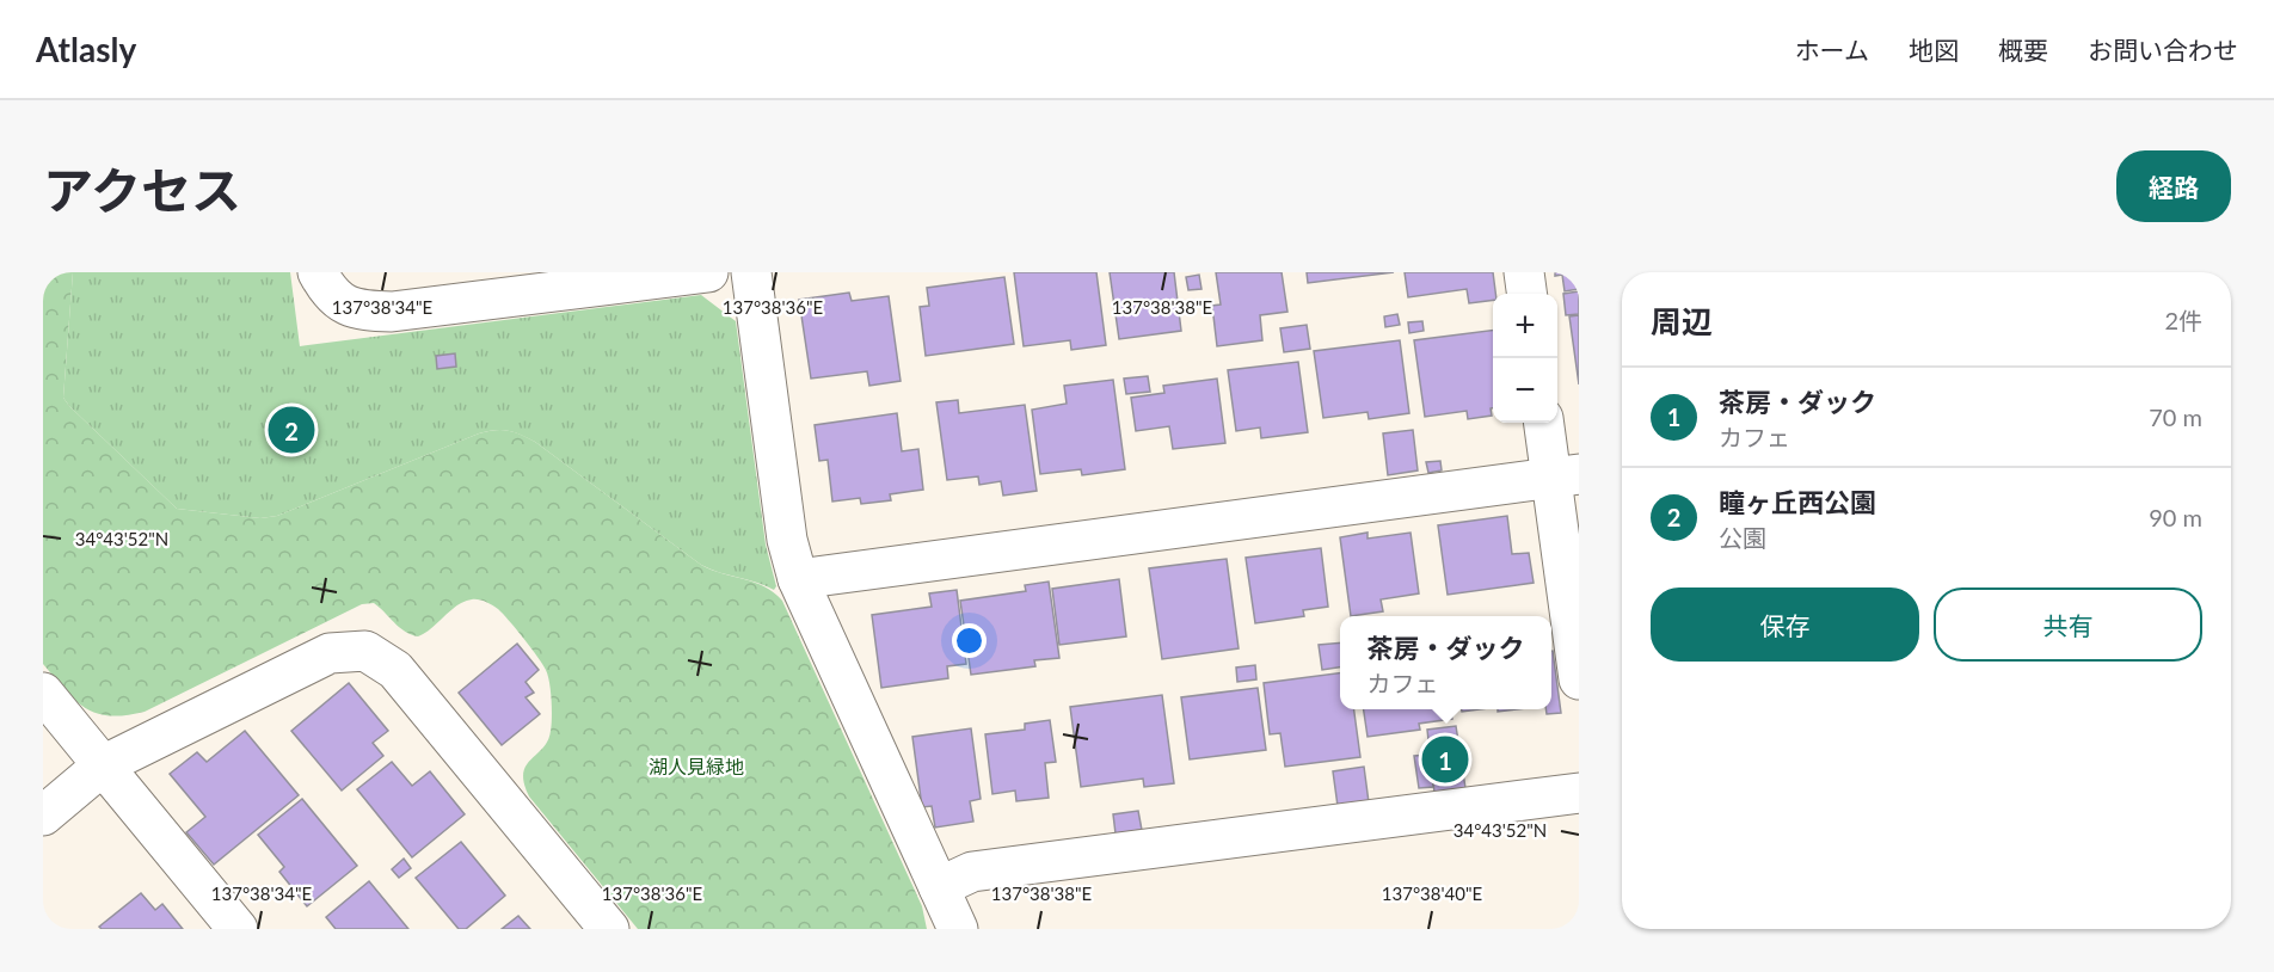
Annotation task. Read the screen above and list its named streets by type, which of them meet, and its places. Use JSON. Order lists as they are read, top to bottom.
{
  "parks": ["湖人見緑地"],
  "page": {
    "header": "Atlasly",
    "nav": [
      "ホーム",
      "地図",
      "概要",
      "お問い合わせ"
    ],
    "title": "アクセス",
    "buttons": [
      "経路",
      ["保存", "共有"]
    ],
    "heading": ["周辺", "2件"],
    "map_buttons": ["+", "−"],
    "list": [
      {
        "mark": "1",
        "name": "茶房・ダック",
        "note": "カフェ",
        "value": "70 m"
      },
      {
        "mark": "2",
        "name": "瞳ヶ丘西公園",
        "note": "公園",
        "value": "90 m"
      }
    ],
    "pins": ["2", "1"],
    "popup": ["茶房・ダック", "カフェ"]
  },
  "coordinates": [
    "137°38'34\"E",
    "137°38'36\"E",
    "137°38'38\"E",
    "34°43'52\"N",
    "137°38'40\"E"
  ]
}
